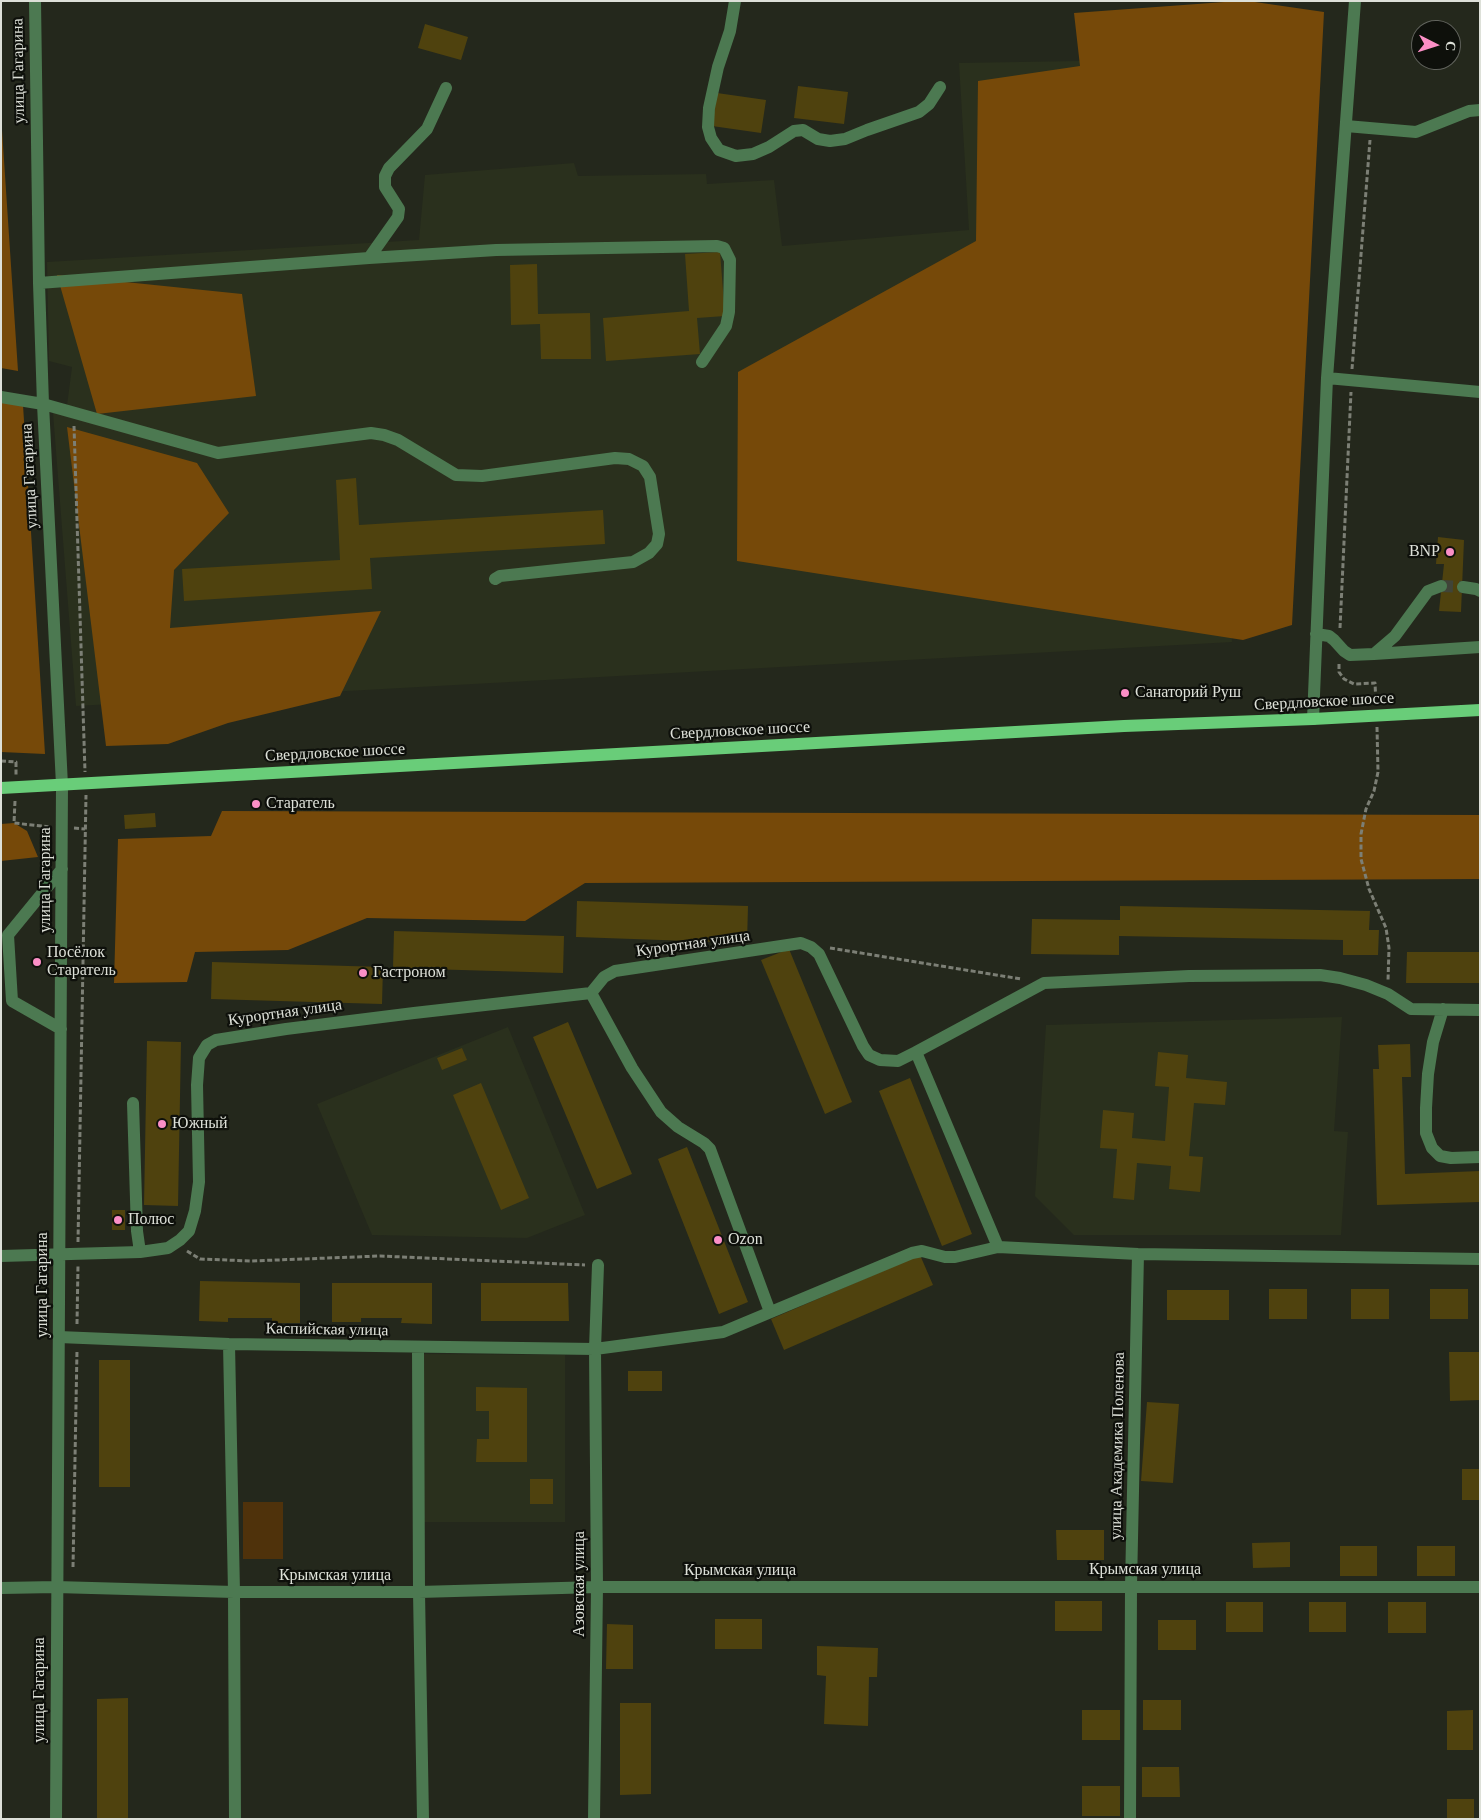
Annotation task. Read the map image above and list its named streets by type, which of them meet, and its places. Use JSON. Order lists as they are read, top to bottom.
{
  "streets": {
    "main road": ["Свердловское шоссе"],
    "street": [
      "улица Гагарина",
      "Курортная улица",
      "Каспийская улица",
      "улица Академика Поленова",
      "Крымская улица",
      "Азовская улица"
    ]
  },
  "crossings": [
    ["улица Гагарина", "Свердловское шоссе"],
    ["улица Гагарина", "Каспийская улица"],
    ["улица Гагарина", "Крымская улица"],
    ["Каспийская улица", "улица Академика Поленова"],
    ["Каспийская улица", "Азовская улица"],
    ["улица Академика Поленова", "Крымская улица"],
    ["Крымская улица", "Азовская улица"]
  ],
  "places": [
    "BNP",
    "Санаторий Руш",
    "Старатель",
    "Посёлок Старатель",
    "Гастроном",
    "Южный",
    "Полюс",
    "Ozon"
  ],
  "north": "right"
}
